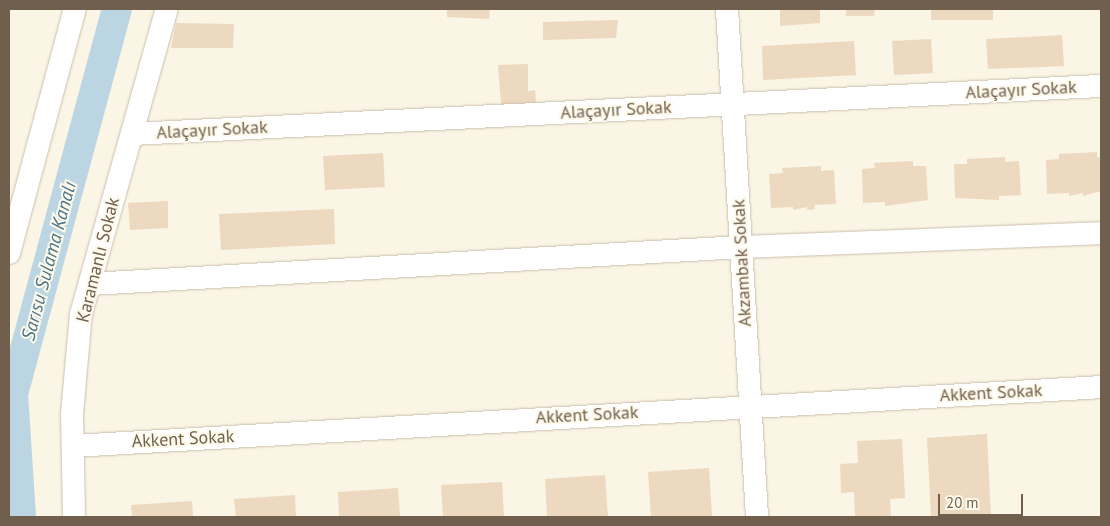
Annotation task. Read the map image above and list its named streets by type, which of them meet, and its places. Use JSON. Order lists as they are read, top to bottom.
{
  "streets": {
    "street": [
      "Alaçayır Sokak",
      "Karamanlı Sokak",
      "Akzambak Sokak",
      "Akkent Sokak"
    ]
  },
  "crossings": [
    ["Alaçayır Sokak", "Karamanlı Sokak"],
    ["Alaçayır Sokak", "Akzambak Sokak"],
    ["Karamanlı Sokak", "Akkent Sokak"],
    ["Akzambak Sokak", "Akkent Sokak"]
  ],
  "water": ["Sarısu Sulama Kanalı"],
  "scale_bar": "20 m"
}
